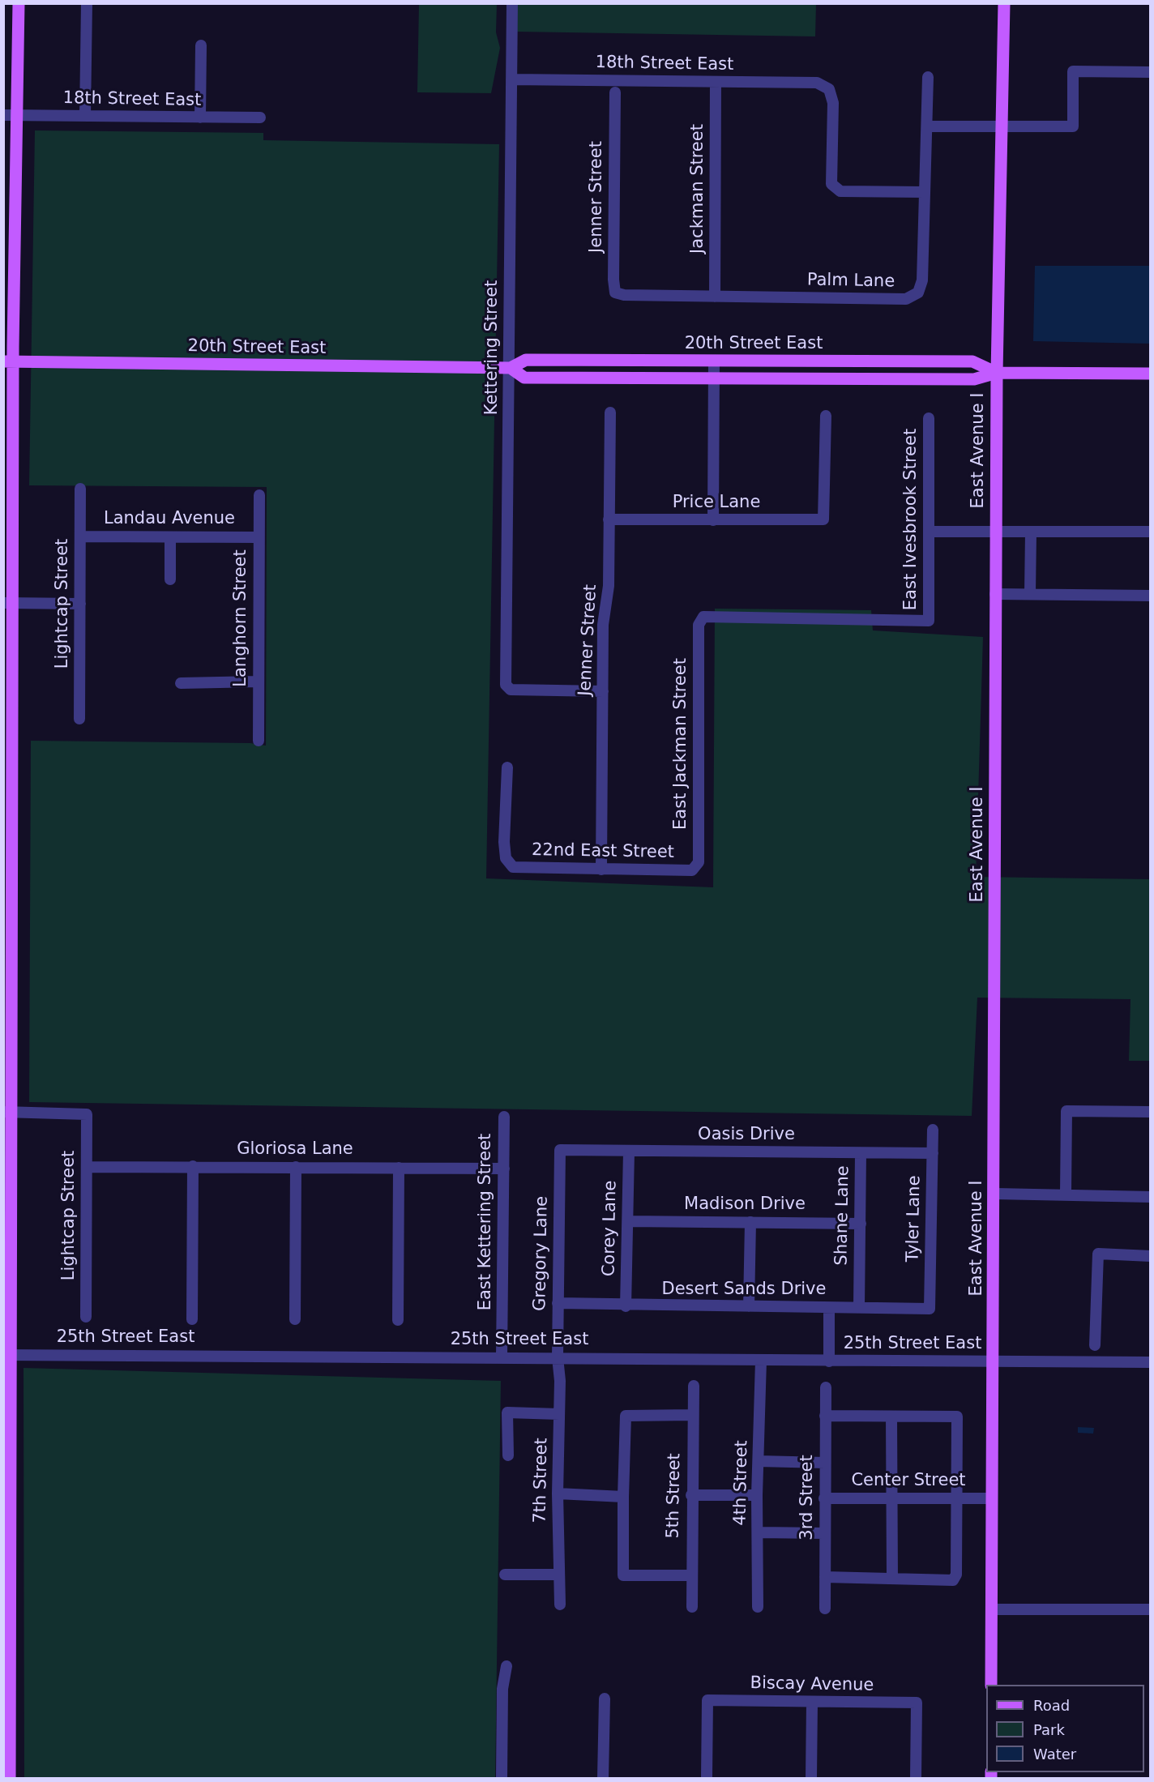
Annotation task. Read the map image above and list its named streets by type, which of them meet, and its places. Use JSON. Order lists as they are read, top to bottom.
{
  "streets": {
    "main road": ["20th Street East", "East Avenue I"],
    "street": [
      "18th Street East",
      "Jackman Street",
      "Jenner Street",
      "Palm Lane",
      "Kettering Street",
      "Price Lane",
      "Landau Avenue",
      "East Ivesbrook Street",
      "Lightcap Street",
      "Langhorn Street",
      "East Jackman Street",
      "22nd East Street",
      "Oasis Drive",
      "Gloriosa Lane",
      "Madison Drive",
      "Shane Lane",
      "Tyler Lane",
      "East Kettering Street",
      "Corey Lane",
      "Gregory Lane",
      "Desert Sands Drive",
      "25th Street East",
      "7th Street",
      "Center Street",
      "4th Street",
      "5th Street",
      "3rd Street",
      "Biscay Avenue"
    ]
  },
  "crossings": [
    ["18th Street East", "Jackman Street"],
    ["18th Street East", "Palm Lane"],
    ["18th Street East", "Kettering Street"],
    ["Jackman Street", "Palm Lane"],
    ["Jenner Street", "Palm Lane"],
    ["Jenner Street", "Kettering Street"],
    ["Jenner Street", "Price Lane"],
    ["Jenner Street", "22nd East Street"],
    ["20th Street East", "Kettering Street"],
    ["20th Street East", "East Avenue I"],
    ["East Avenue I", "25th Street East"],
    ["East Avenue I", "Center Street"],
    ["Landau Avenue", "Lightcap Street"],
    ["Landau Avenue", "Langhorn Street"],
    ["East Ivesbrook Street", "East Jackman Street"],
    ["Lightcap Street", "Gloriosa Lane"],
    ["East Jackman Street", "22nd East Street"],
    ["Oasis Drive", "Shane Lane"],
    ["Oasis Drive", "Tyler Lane"],
    ["Oasis Drive", "Corey Lane"],
    ["Oasis Drive", "Gregory Lane"],
    ["Gloriosa Lane", "East Kettering Street"],
    ["Madison Drive", "Shane Lane"],
    ["Madison Drive", "Corey Lane"],
    ["Shane Lane", "Desert Sands Drive"],
    ["Tyler Lane", "Desert Sands Drive"],
    ["East Kettering Street", "25th Street East"],
    ["Corey Lane", "Desert Sands Drive"],
    ["Gregory Lane", "Desert Sands Drive"],
    ["Gregory Lane", "25th Street East"],
    ["Gregory Lane", "7th Street"],
    ["25th Street East", "7th Street"],
    ["25th Street East", "4th Street"],
    ["Center Street", "3rd Street"]
  ],
  "legend": ["Road", "Park", "Water"]
}
